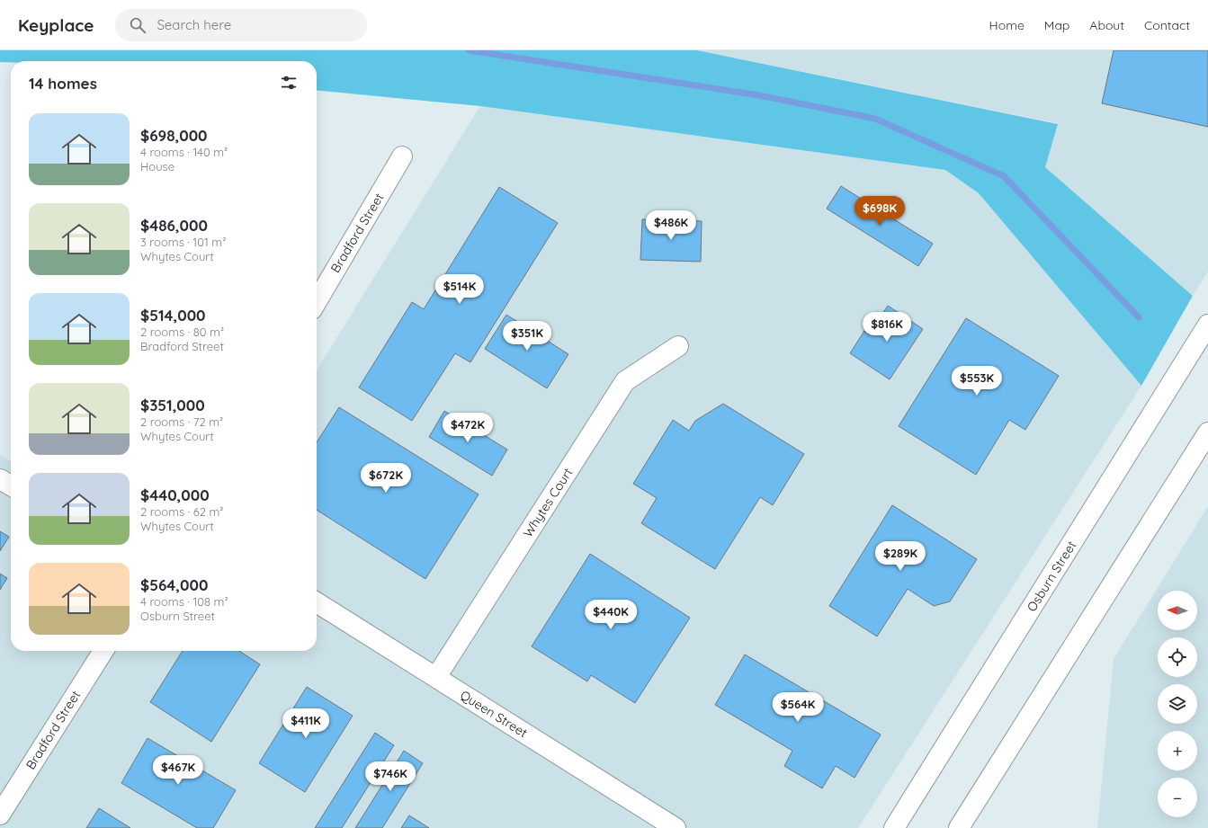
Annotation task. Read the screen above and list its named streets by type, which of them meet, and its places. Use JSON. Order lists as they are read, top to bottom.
{
  "streets": {
    "street": [
      "Bradford Street",
      "Whytes Court",
      "Osburn Street",
      "Queen Street"
    ]
  },
  "crossings": [
    ["Whytes Court", "Queen Street"]
  ],
  "north": "left",
  "page": {
    "header": "Keyplace",
    "search": "Search here",
    "nav": [
      "Home",
      "Map",
      "About",
      "Contact"
    ],
    "heading": "14 homes",
    "list": [
      {
        "name": "$698,000",
        "note": "4 rooms · 140 m² · House"
      },
      {
        "name": "$486,000",
        "note": "3 rooms · 101 m² · Whytes Court"
      },
      {
        "name": "$514,000",
        "note": "2 rooms · 80 m² · Bradford Street"
      },
      {
        "name": "$351,000",
        "note": "2 rooms · 72 m² · Whytes Court"
      },
      {
        "name": "$440,000",
        "note": "2 rooms · 62 m² · Whytes Court"
      },
      {
        "name": "$564,000",
        "note": "4 rooms · 108 m² · Osburn Street"
      }
    ],
    "price": [
      "$698K",
      "$486K",
      "$514K",
      "$816K",
      "$351K",
      "$553K",
      "$472K",
      "$672K",
      "$289K",
      "$440K",
      "$564K",
      "$411K",
      "$467K",
      "$746K"
    ],
    "map_buttons": ["+", "−"]
  }
}
